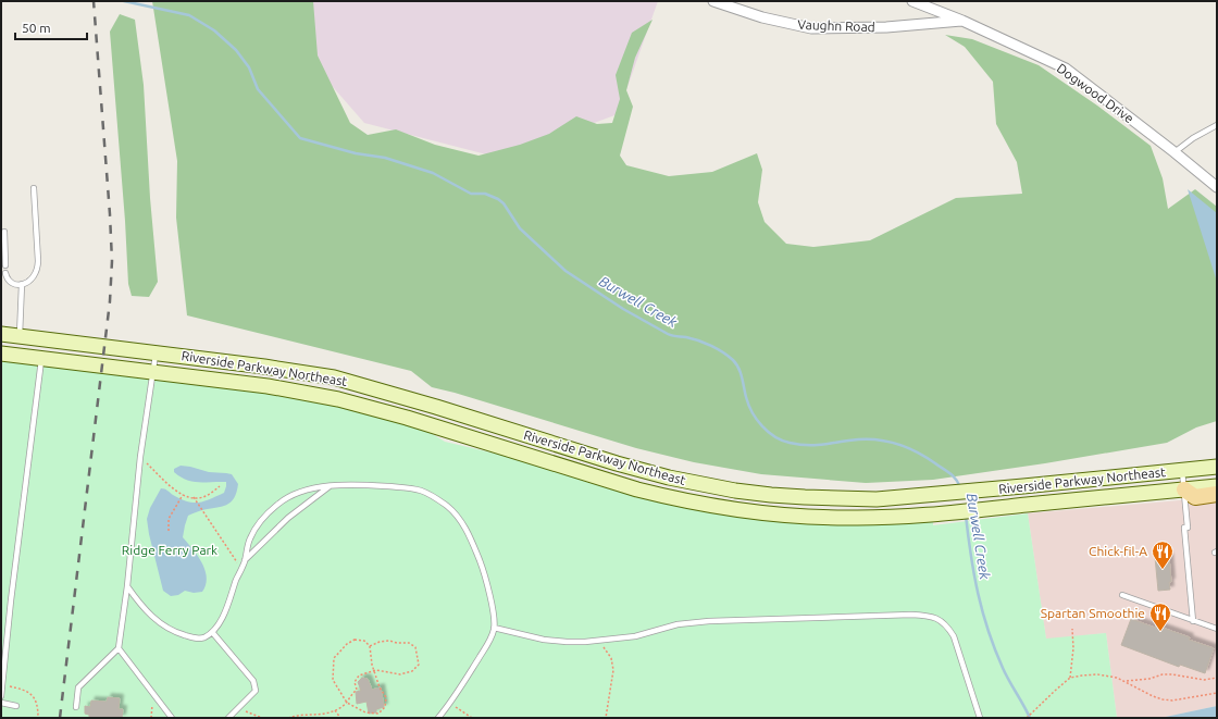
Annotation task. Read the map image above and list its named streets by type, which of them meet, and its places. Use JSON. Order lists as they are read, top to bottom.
{
  "streets": {
    "main road": ["Riverside Parkway Northeast"],
    "street": ["Vaughn Road", "Dogwood Drive"]
  },
  "crossings": [
    ["Vaughn Road", "Dogwood Drive"]
  ],
  "water": ["Burwell Creek"],
  "parks": ["Ridge Ferry Park"],
  "places": {
    "restaurant": ["Chick-fil-A", "Spartan Smoothie"]
  },
  "scale_bar": "50 m"
}
